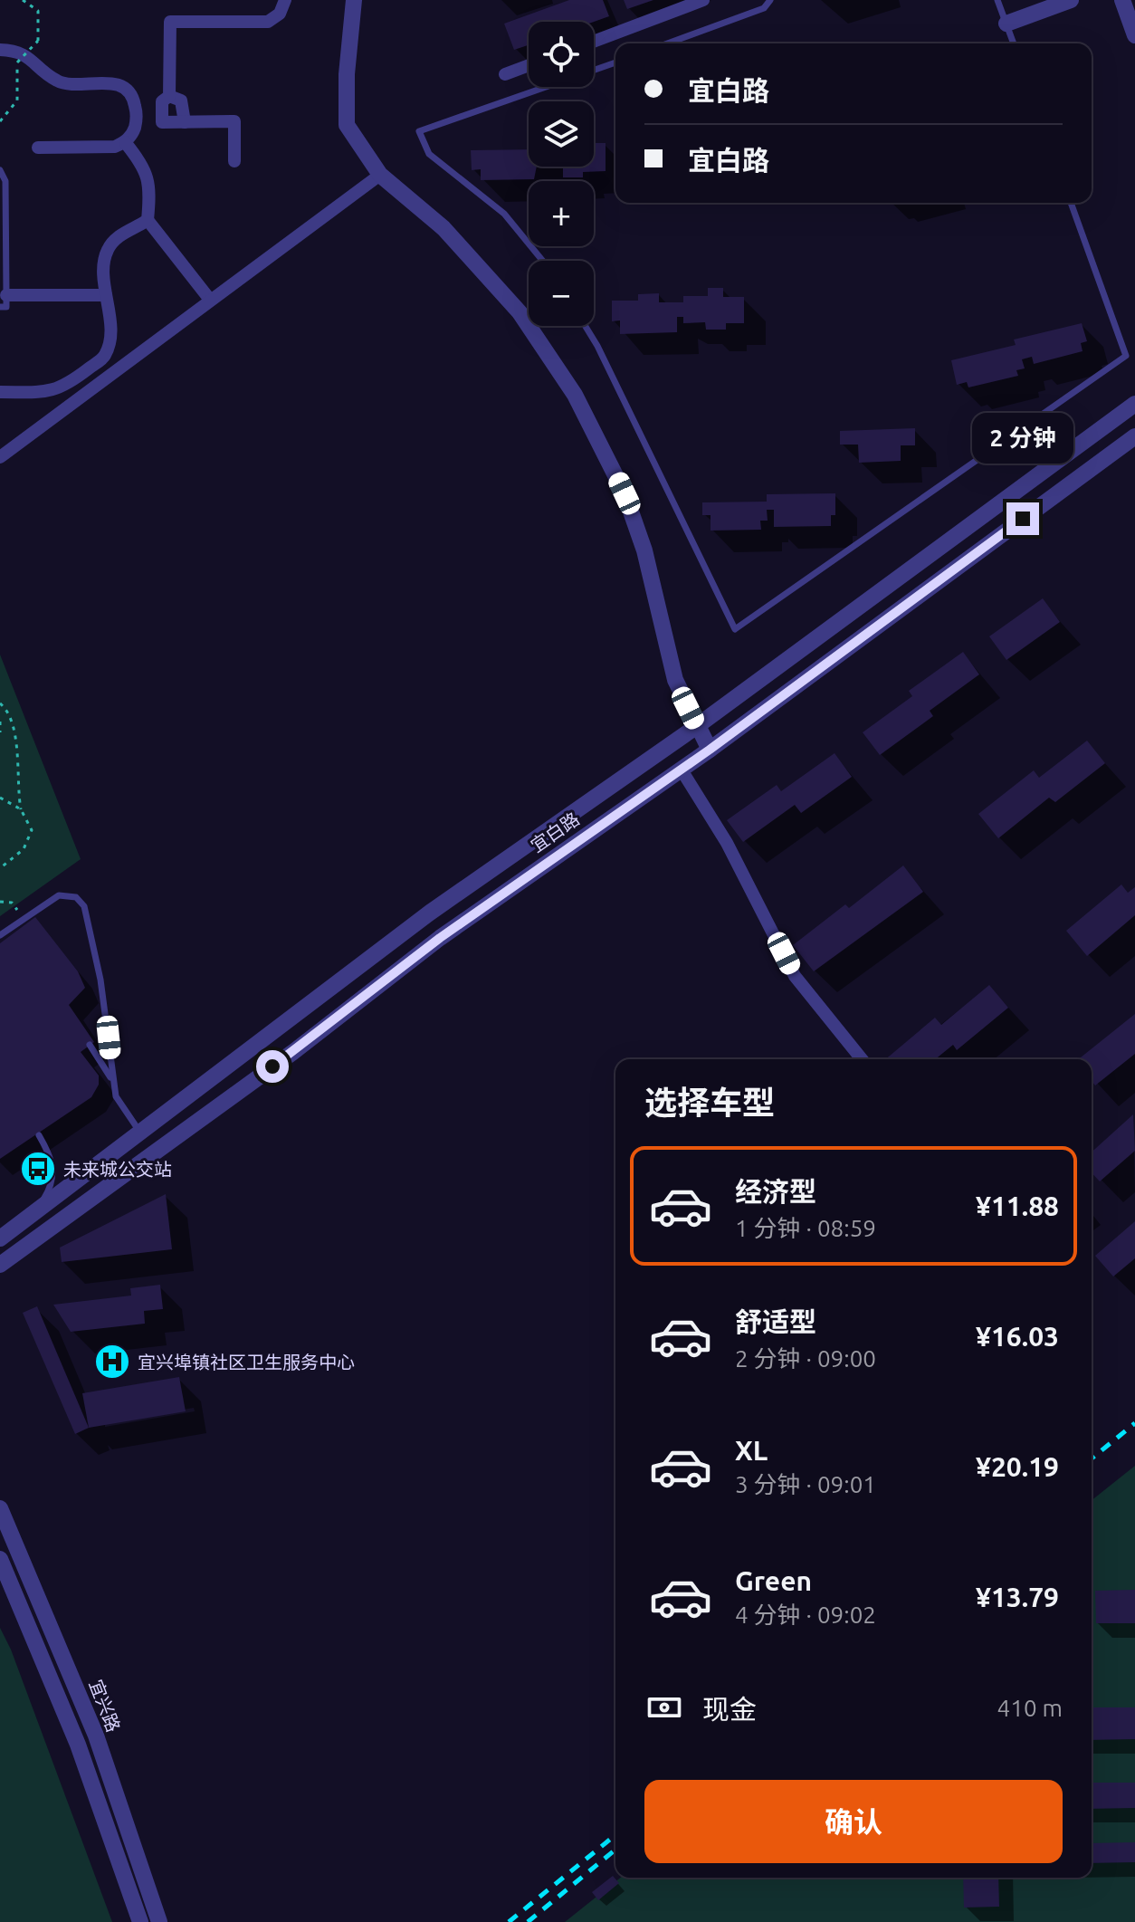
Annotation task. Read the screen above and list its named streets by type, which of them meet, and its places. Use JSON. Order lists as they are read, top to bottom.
{
  "streets": {
    "street": ["宜白路", "宜兴路"]
  },
  "places": {
    "bus stop": ["未来城公交站"],
    "hospital": ["宜兴埠镇社区卫生服务中心"]
  },
  "page": {
    "map_buttons": ["+", "−"],
    "banner": ["宜白路", "宜白路"],
    "bubble": "2 分钟",
    "heading": "选择车型",
    "list": [
      {
        "name": "经济型",
        "note": "1 分钟 · 08:59",
        "value": "¥11.88"
      },
      {
        "name": "舒适型",
        "note": "2 分钟 · 09:00",
        "value": "¥16.03"
      },
      {
        "name": "XL",
        "note": "3 分钟 · 09:01",
        "value": "¥20.19"
      },
      {
        "name": "Green",
        "note": "4 分钟 · 09:02",
        "value": "¥13.79"
      }
    ],
    "pay": ["现金", "410 m"],
    "buttons": "确认"
  }
}
